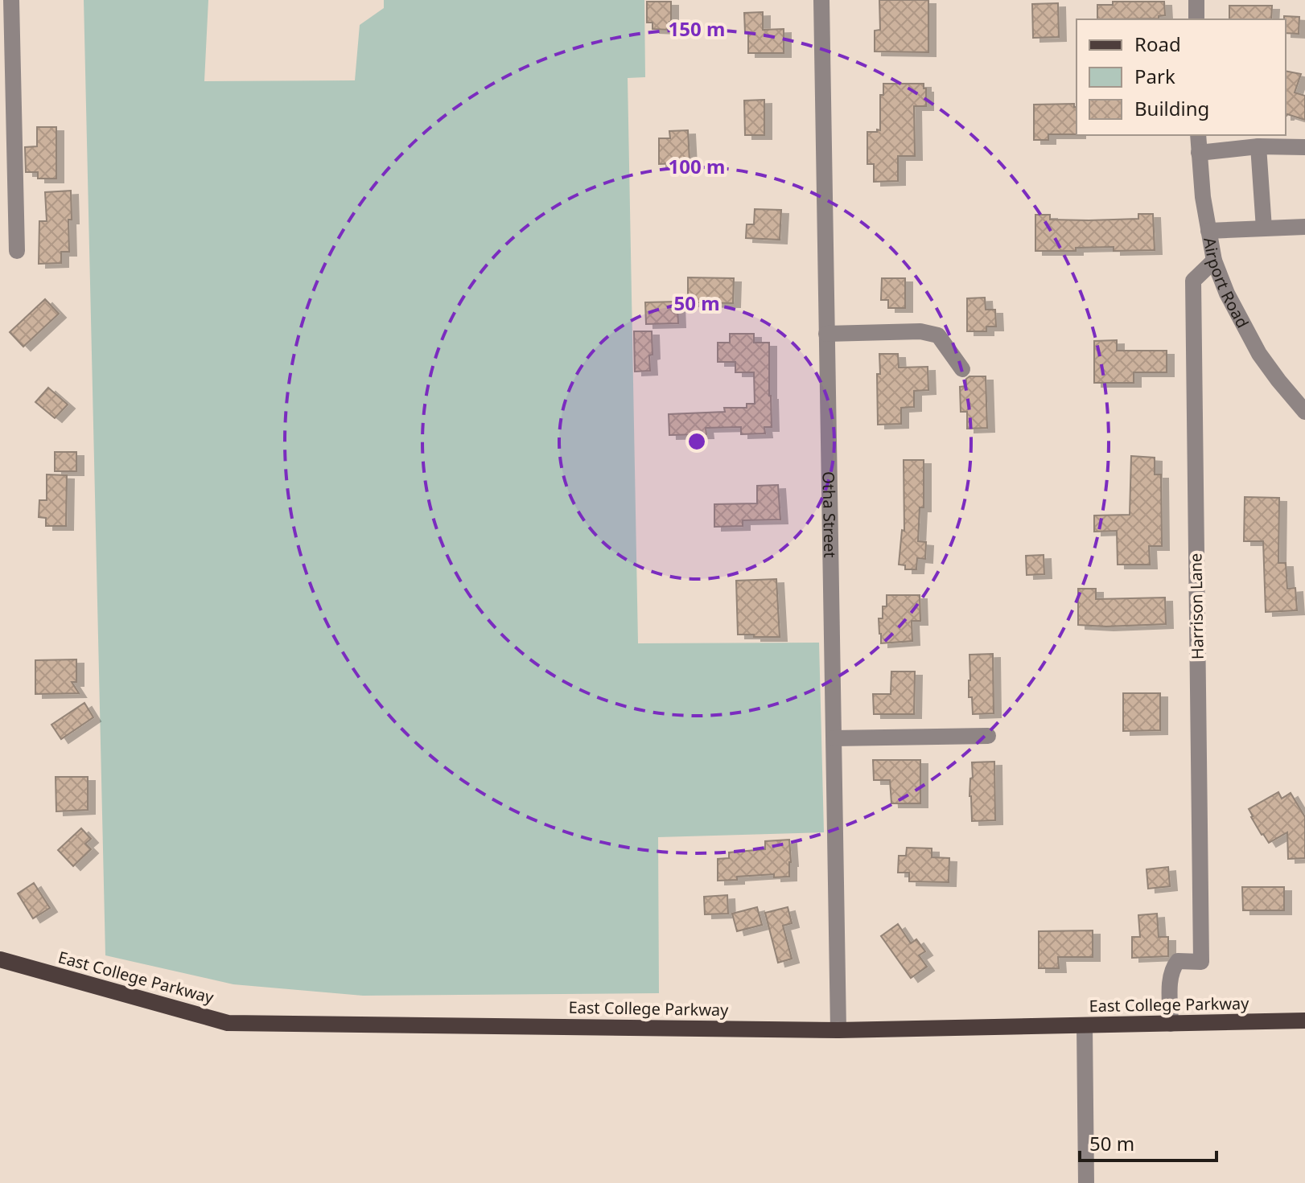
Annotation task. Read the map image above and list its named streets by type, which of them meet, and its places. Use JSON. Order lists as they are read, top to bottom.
{
  "streets": {
    "main road": ["East College Parkway"],
    "street": ["Airport Road", "Otha Street", "Harrison Lane"]
  },
  "crossings": [
    ["Airport Road", "Harrison Lane"],
    ["Otha Street", "East College Parkway"],
    ["Harrison Lane", "East College Parkway"]
  ],
  "legend": ["Road", "Park", "Building"],
  "scale_bar": "50 m",
  "rings": ["150 m", "100 m", "50 m"]
}
